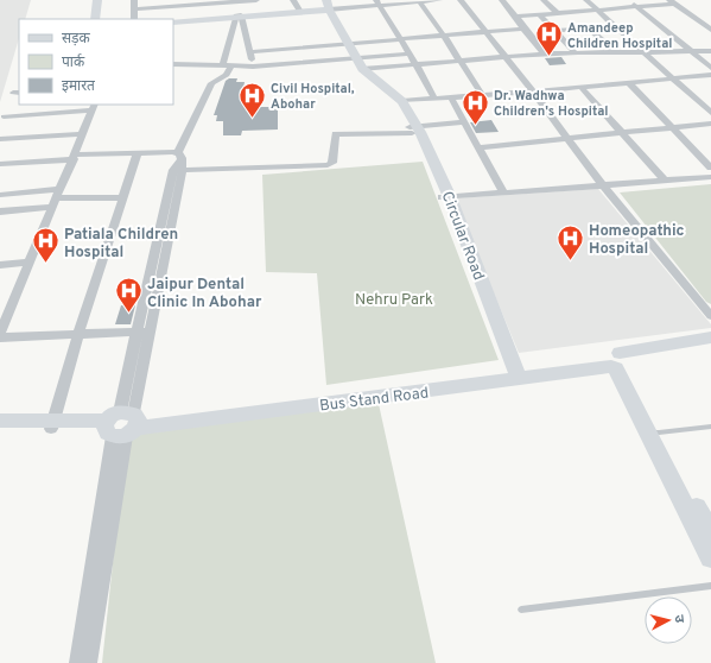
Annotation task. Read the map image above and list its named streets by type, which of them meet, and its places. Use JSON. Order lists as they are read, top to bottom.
{
  "streets": {
    "main road": ["Circular Road", "Bus Stand Road"]
  },
  "crossings": [
    ["Circular Road", "Bus Stand Road"]
  ],
  "parks": ["Nehru Park"],
  "places": {
    "hospital": [
      "Amandeep Children Hospital",
      "Civil Hospital, Abohar",
      "Dr. Wadhwa Children's Hospital",
      "Homeopathic Hospital",
      "Patiala Children Hospital",
      "Jaipur Dental Clinic In Abohar"
    ]
  },
  "legend": ["सड़क", "पार्क", "इमारत"],
  "north": "right"
}
